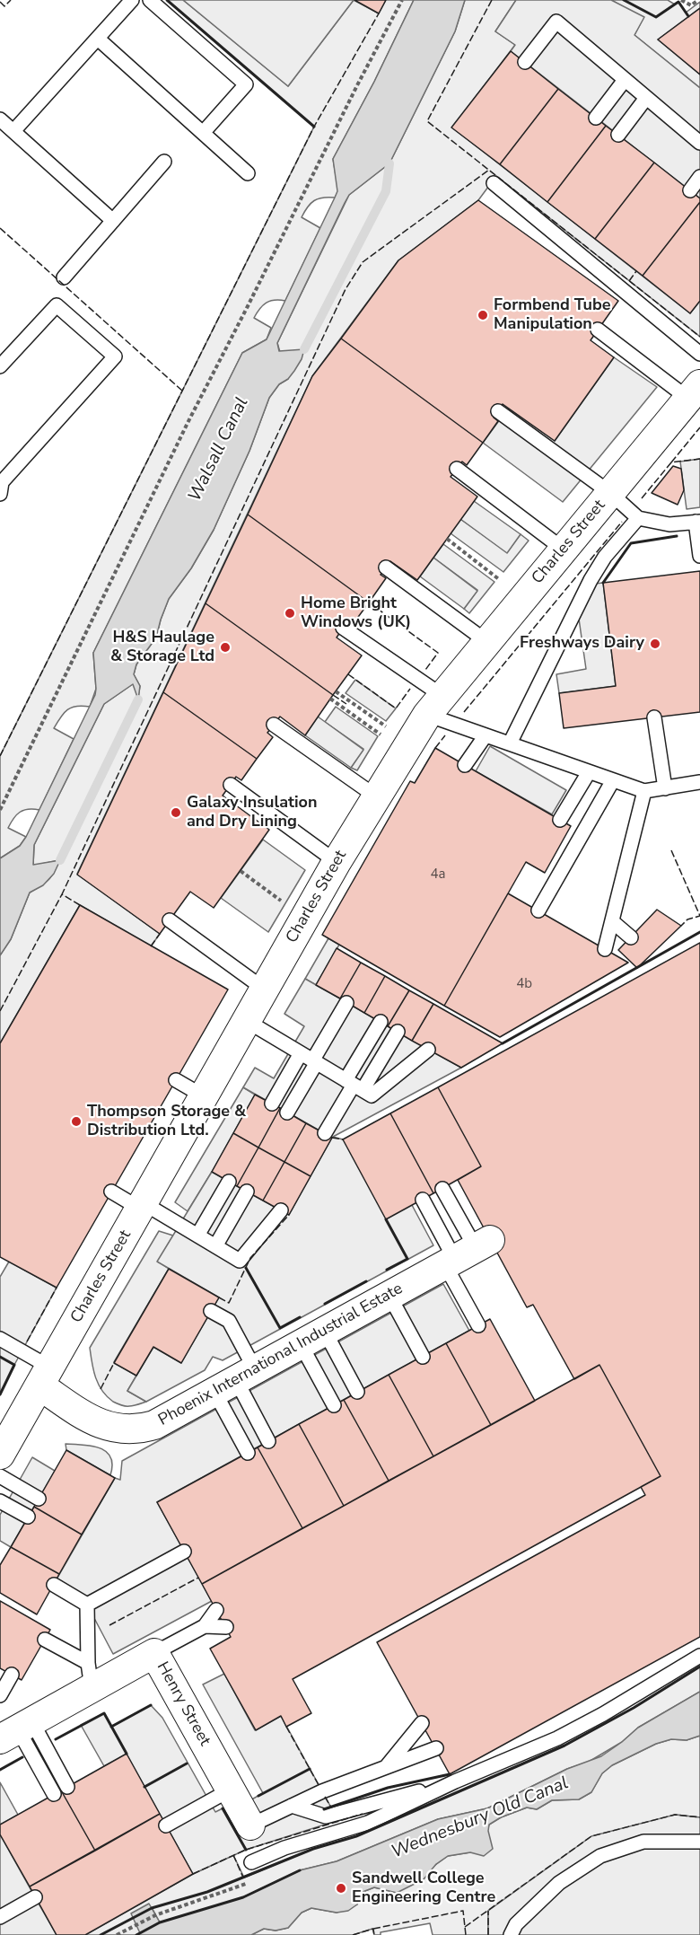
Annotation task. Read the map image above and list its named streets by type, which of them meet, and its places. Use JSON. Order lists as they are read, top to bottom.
{
  "streets": {
    "street": ["Charles Street", "Phoenix International Industrial Estate", "Henry Street"]
  },
  "crossings": [
    ["Charles Street", "Phoenix International Industrial Estate"]
  ],
  "water": ["Walsall Canal", "Wednesbury Old Canal"],
  "places": [
    "Formbend Tube Manipulation",
    "Home Bright Windows (UK)",
    "Freshways Dairy",
    "H&S Haulage & Storage Ltd",
    "Galaxy Insulation and Dry Lining",
    "Thompson Storage & Distribution Ltd.",
    "Sandwell College Engineering Centre"
  ],
  "house_numbers": ["4a", "4b"]
}
